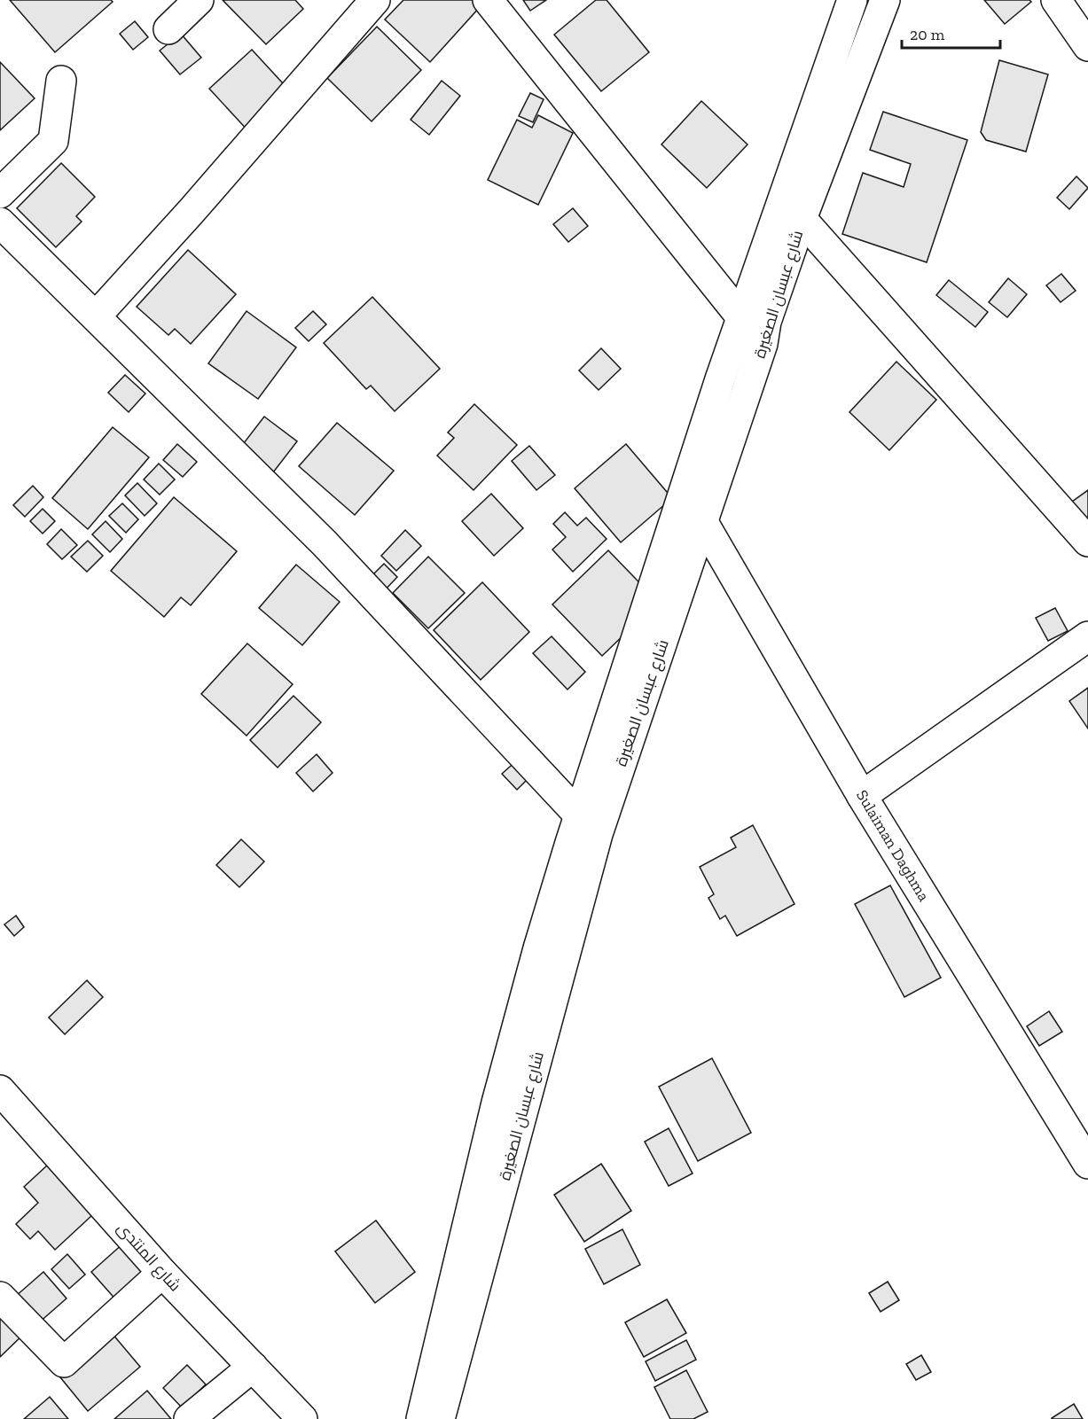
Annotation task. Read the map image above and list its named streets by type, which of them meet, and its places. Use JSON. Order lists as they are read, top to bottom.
{
  "streets": {
    "street": ["شارع عبسان الصغيرة", "Sulaiman Daghma", "شارع المنتدى"]
  },
  "crossings": [
    ["شارع عبسان الصغيرة", "Sulaiman Daghma"]
  ],
  "scale_bar": "20 m"
}
